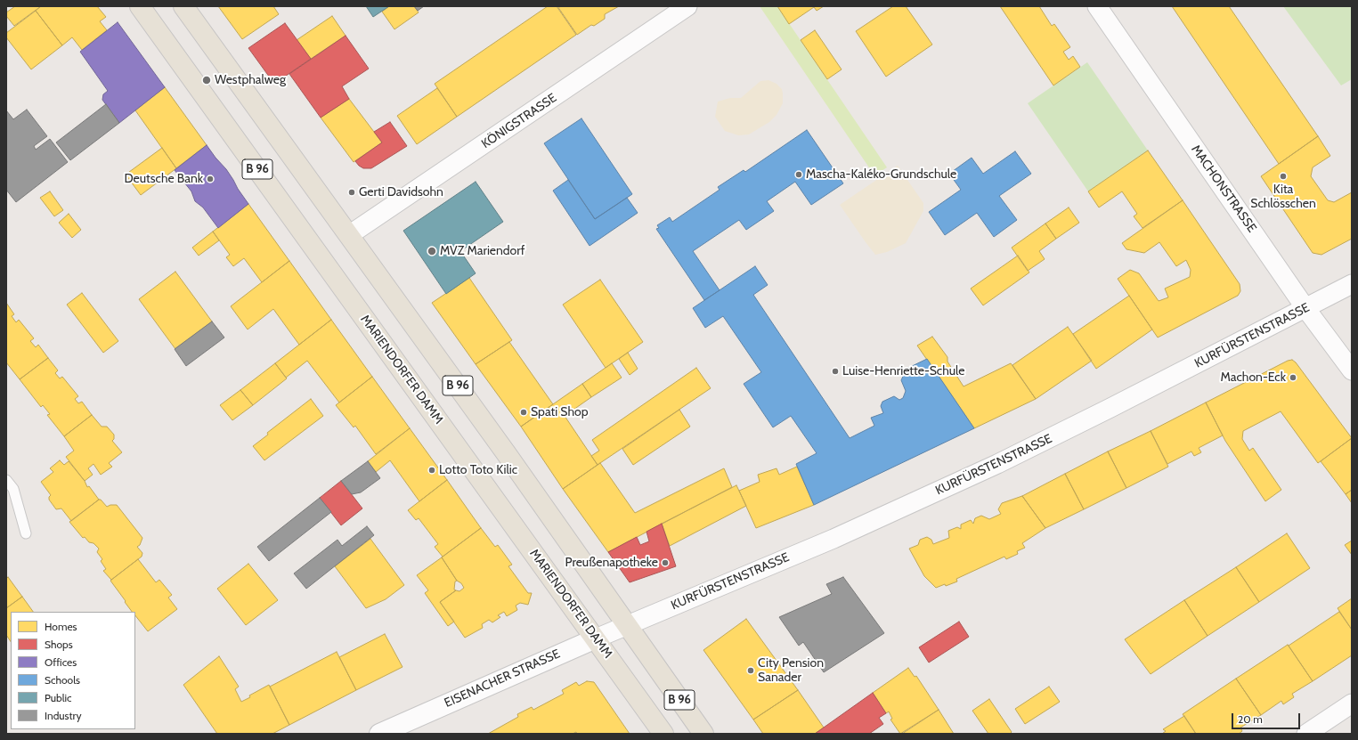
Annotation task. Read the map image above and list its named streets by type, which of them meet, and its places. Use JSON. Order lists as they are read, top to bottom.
{
  "streets": {
    "main road": ["B 96", "MARIENDORFER DAMM"],
    "street": [
      "KÖNIGSTRASSE",
      "MACHONSTRASSE",
      "KURFÜRSTENSTRASSE",
      "EISENACHER STRASSE"
    ]
  },
  "crossings": [
    ["KÖNIGSTRASSE", "B 96"],
    ["B 96", "KURFÜRSTENSTRASSE"],
    ["B 96", "EISENACHER STRASSE"],
    ["MACHONSTRASSE", "KURFÜRSTENSTRASSE"],
    ["KURFÜRSTENSTRASSE", "EISENACHER STRASSE"],
    ["MARIENDORFER DAMM", "EISENACHER STRASSE"]
  ],
  "places": [
    "Westphalweg",
    "Mascha-Kaléko-Grundschule",
    "Kita Schlösschen",
    "Deutsche Bank",
    "Gerti Davidsohn",
    "MVZ Mariendorf",
    "Luise-Henriette-Schule",
    "Machon-Eck",
    "Spati Shop",
    "Lotto Toto Kilic",
    "Preußenapotheke",
    "City Pension Sanader"
  ],
  "legend": [
    "Homes",
    "Shops",
    "Offices",
    "Schools",
    "Public",
    "Industry"
  ],
  "scale_bar": "20 m"
}
